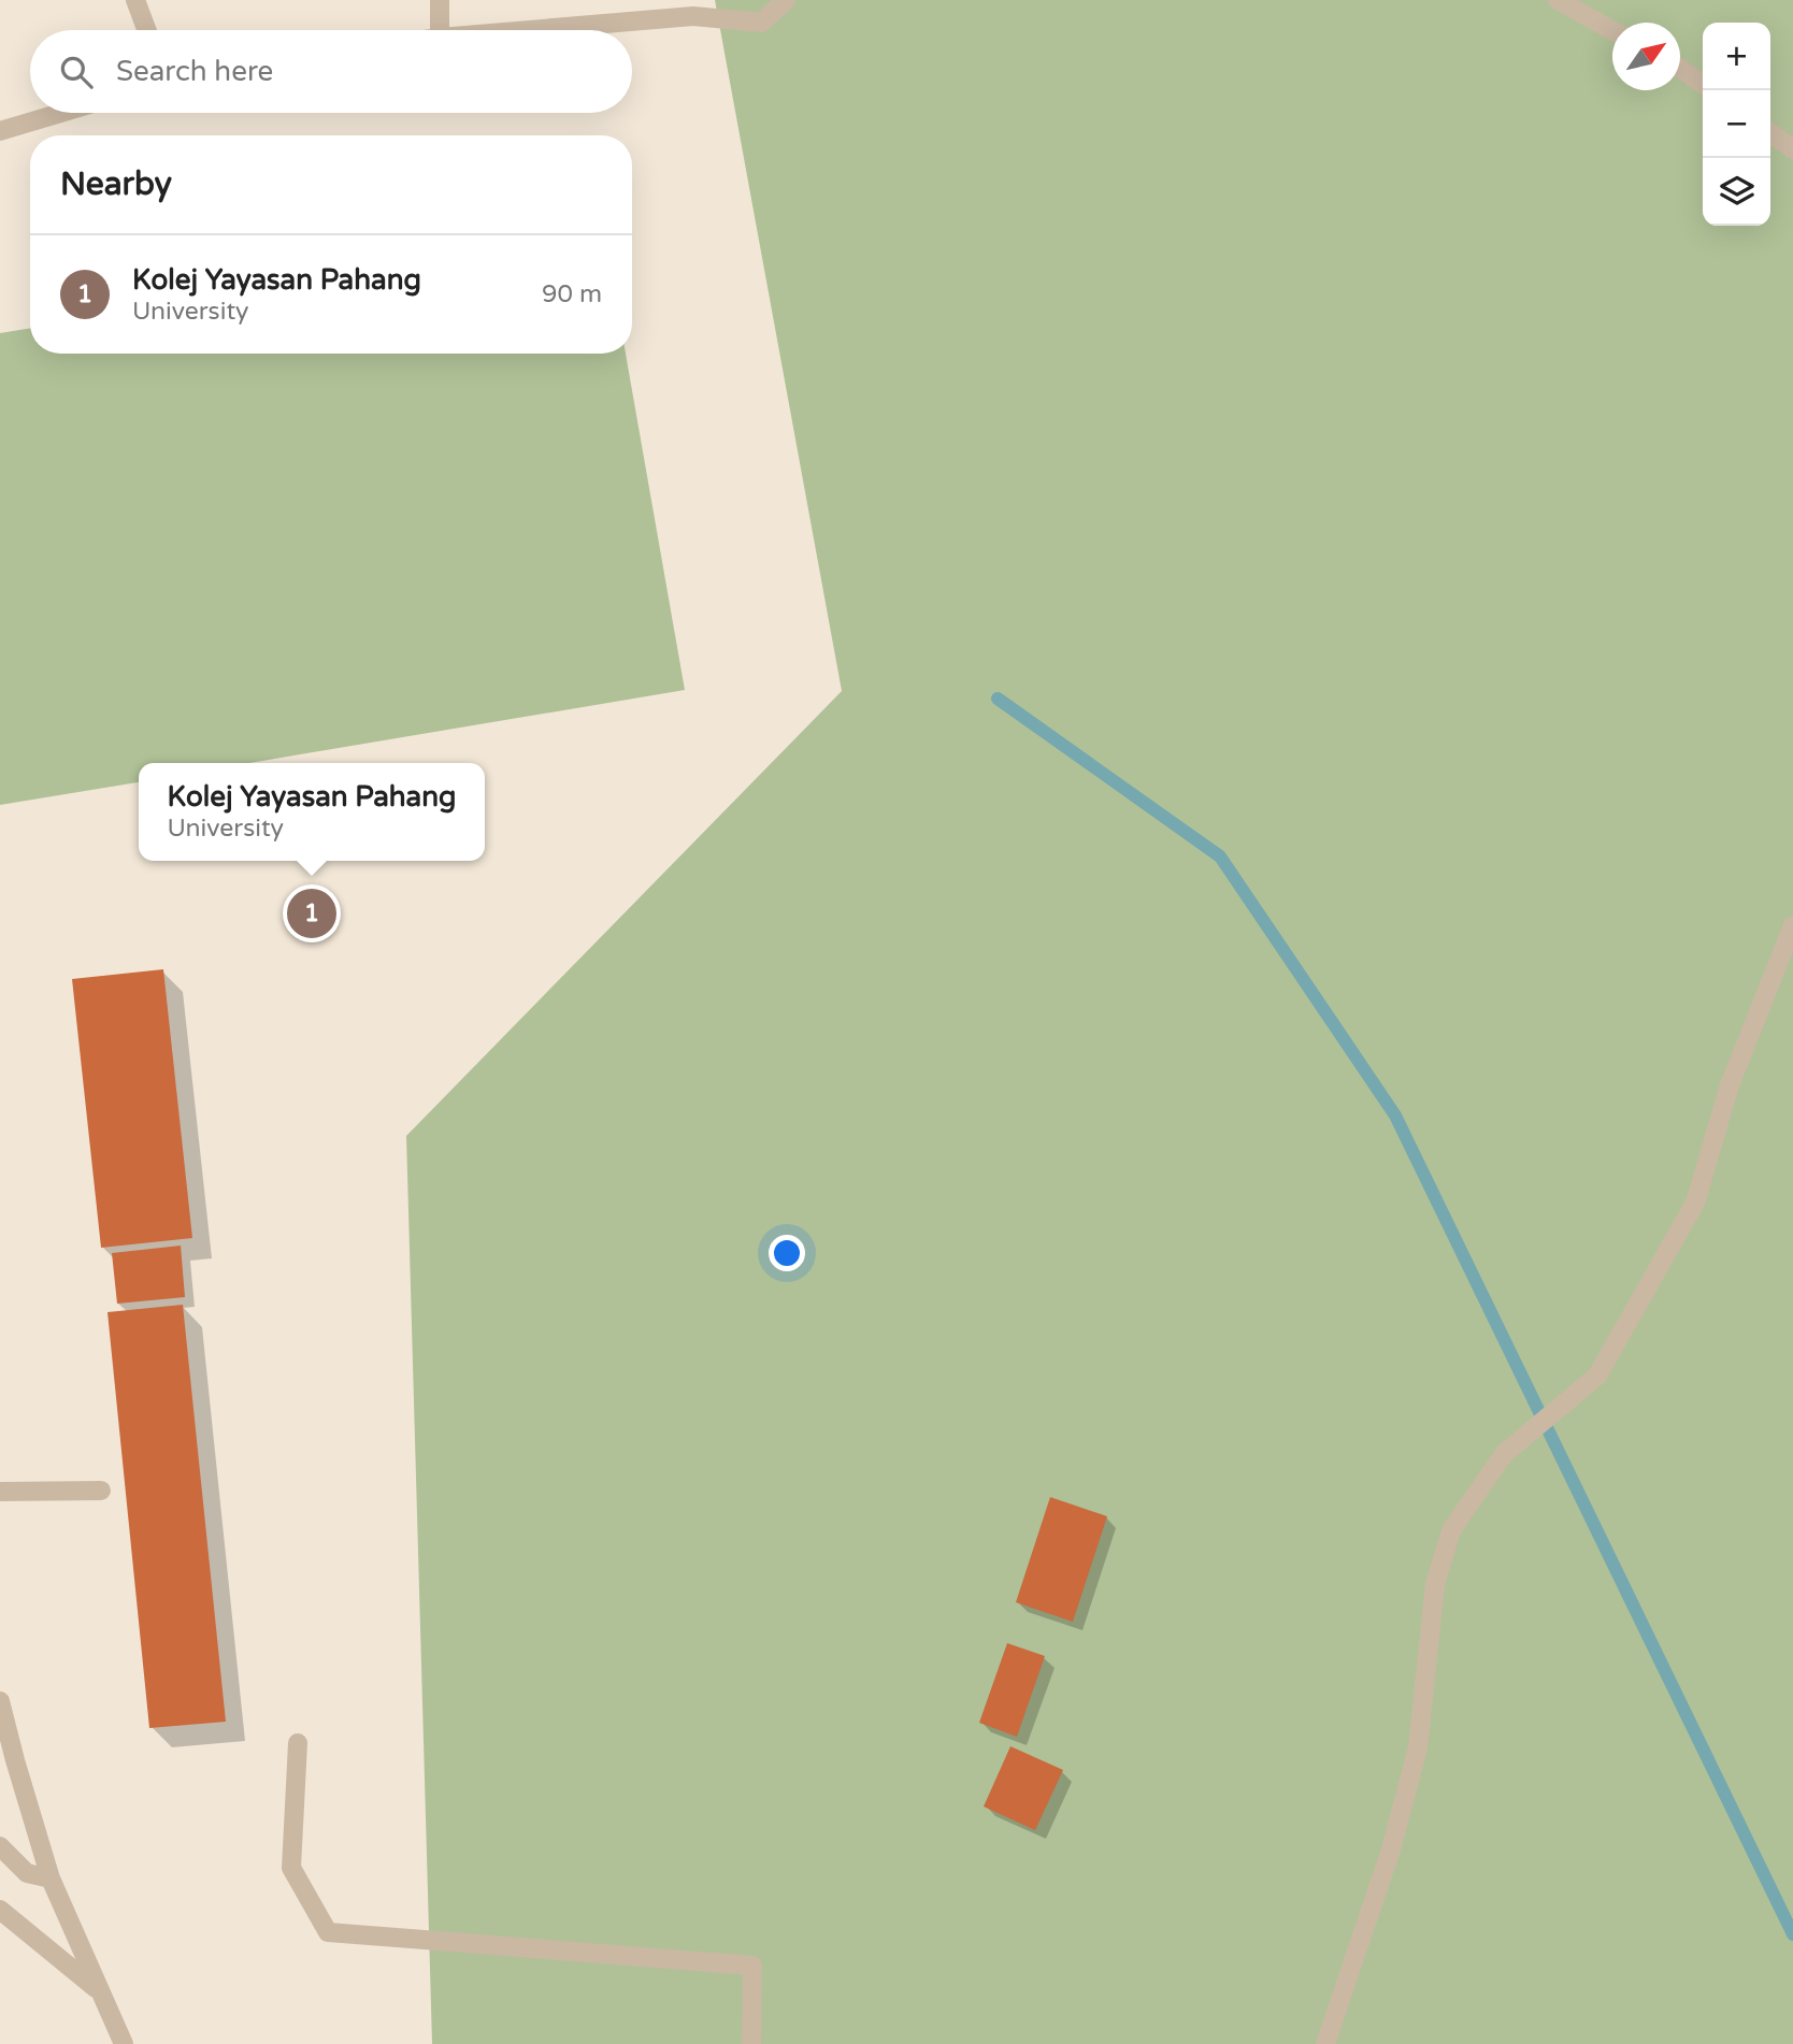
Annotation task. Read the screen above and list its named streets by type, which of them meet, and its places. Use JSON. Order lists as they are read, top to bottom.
{
  "north": "top right",
  "page": {
    "map_buttons": ["+", "−"],
    "search": "Search here",
    "heading": "Nearby",
    "list": [
      {
        "mark": "1",
        "name": "Kolej Yayasan Pahang",
        "note": "University",
        "value": "90 m"
      }
    ],
    "popup": ["Kolej Yayasan Pahang", "University"],
    "pins": "1"
  }
}
